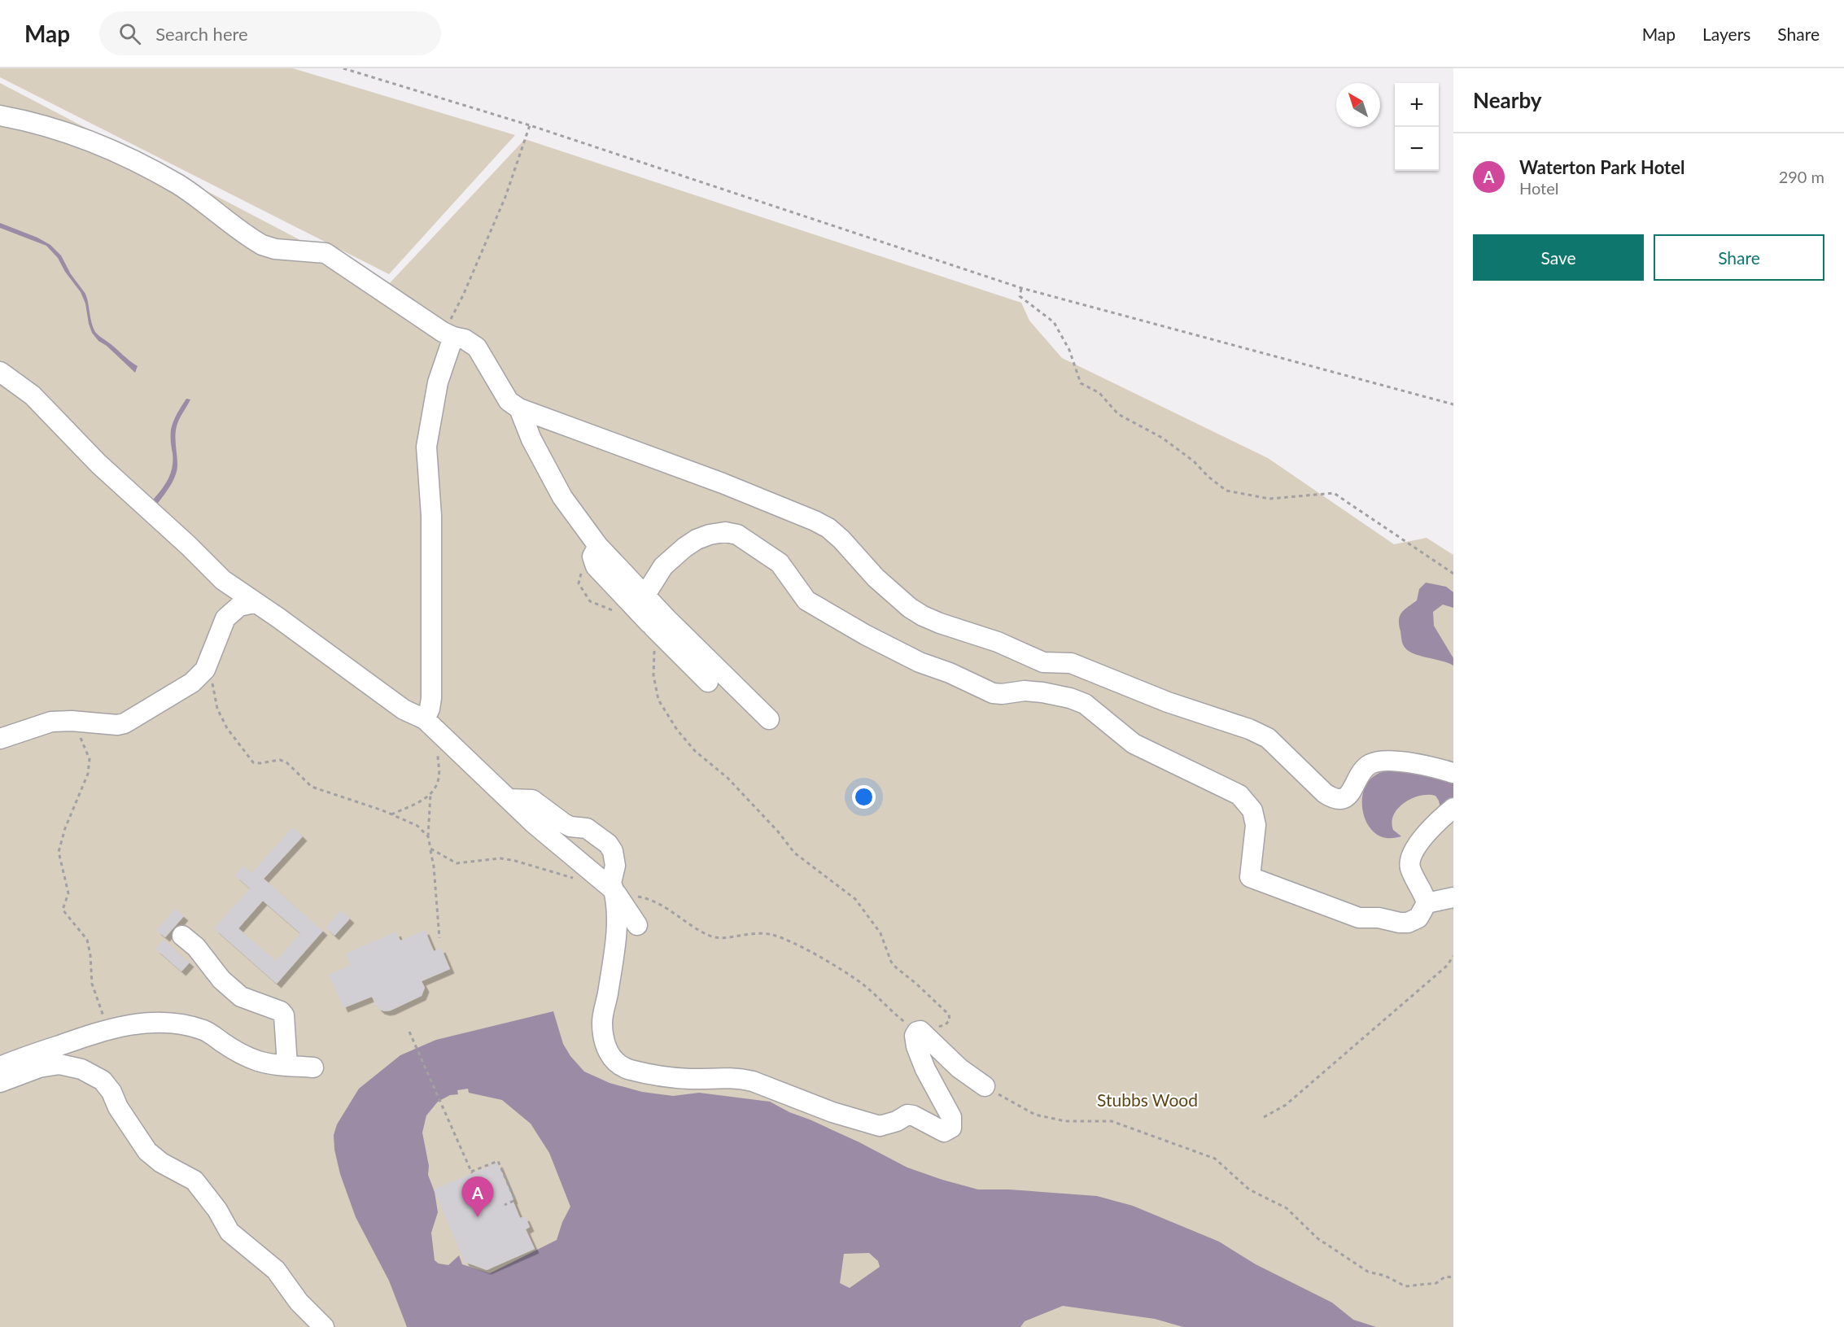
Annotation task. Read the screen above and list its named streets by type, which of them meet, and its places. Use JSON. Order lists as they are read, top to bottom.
{
  "parks": ["Stubbs Wood"],
  "north": "top left",
  "page": {
    "header": "Map",
    "search": "Search here",
    "nav": ["Map", "Layers", "Share"],
    "heading": "Nearby",
    "map_buttons": ["+", "−"],
    "list": [
      {
        "mark": "A",
        "name": "Waterton Park Hotel",
        "note": "Hotel",
        "value": "290 m"
      }
    ],
    "buttons": ["Save", "Share"],
    "pins": "A"
  }
}
